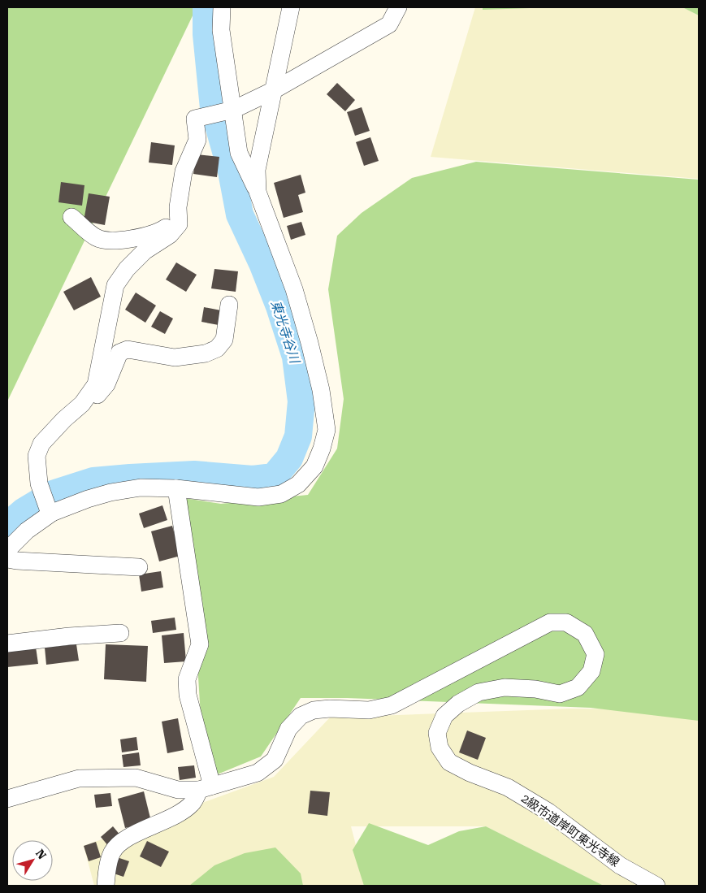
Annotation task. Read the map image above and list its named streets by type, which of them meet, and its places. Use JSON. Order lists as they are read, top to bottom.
{
  "streets": {
    "street": ["2級市道岸町東光寺線"]
  },
  "water": ["東光寺谷川"],
  "north": "top right"
}
